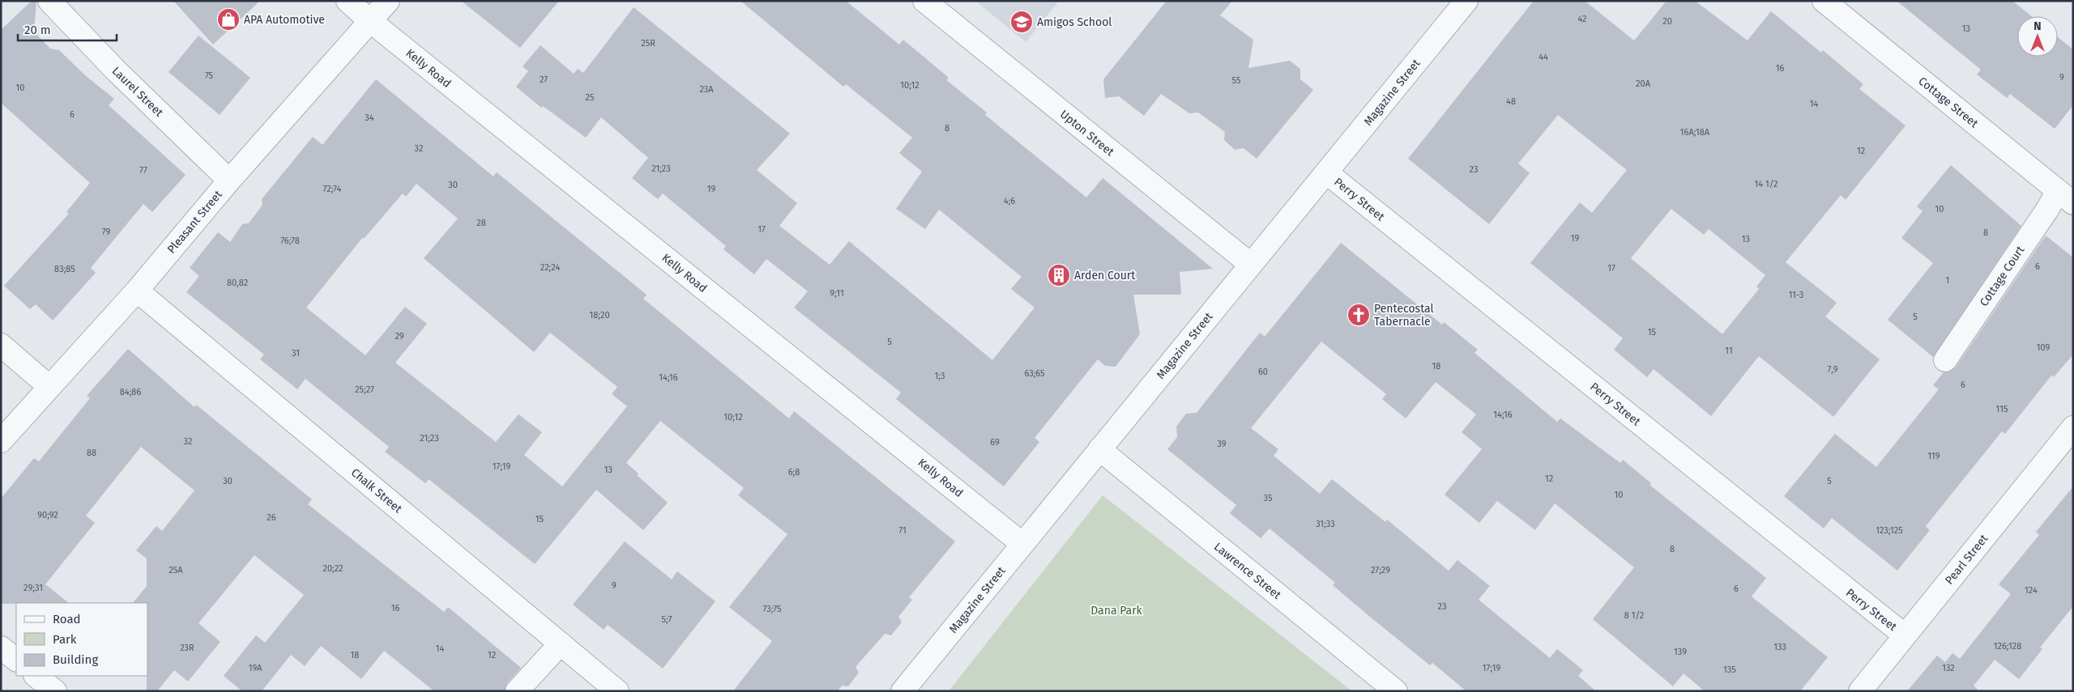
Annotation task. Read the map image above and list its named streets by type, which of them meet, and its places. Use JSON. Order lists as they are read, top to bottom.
{
  "streets": {
    "street": [
      "Kelly Road",
      "Laurel Street",
      "Magazine Street",
      "Cottage Street",
      "Upton Street",
      "Perry Street",
      "Pleasant Street",
      "Cottage Court",
      "Chalk Street",
      "Pearl Street",
      "Lawrence Street"
    ]
  },
  "crossings": [
    ["Kelly Road", "Magazine Street"],
    ["Kelly Road", "Pleasant Street"],
    ["Laurel Street", "Pleasant Street"],
    ["Magazine Street", "Upton Street"],
    ["Magazine Street", "Perry Street"],
    ["Magazine Street", "Lawrence Street"],
    ["Cottage Street", "Cottage Court"],
    ["Perry Street", "Pearl Street"],
    ["Pleasant Street", "Chalk Street"]
  ],
  "parks": ["Dana Park"],
  "places": {
    "shop": ["APA Automotive"],
    "school or university": ["Amigos School"],
    "building": ["Arden Court"],
    "church": ["Pentecostal Tabernacle"]
  },
  "house_numbers": [
    "42",
    "20",
    "13",
    "25R",
    "44",
    "16",
    "75",
    "9",
    "27",
    "55",
    "20A",
    "10;12",
    "10",
    "23A",
    "25",
    "48",
    "14",
    "6",
    "34",
    "8",
    "16A;18A",
    "32",
    "12",
    "21;23",
    "23",
    "77",
    "14 1/2",
    "30",
    "72;74",
    "19",
    "4;6",
    "10",
    "28",
    "17",
    "79",
    "8",
    "19",
    "13",
    "76;78",
    "6",
    "22;24",
    "17",
    "83;85",
    "1",
    "80,82",
    "9;11",
    "11-3",
    "18;20",
    "5",
    "15",
    "29",
    "5",
    "109",
    "11",
    "31",
    "18",
    "7,9",
    "60",
    "63;65",
    "1;3",
    "14;16",
    "6",
    "25;27",
    "84;86",
    "115",
    "14;16",
    "10;12",
    "21;23",
    "32",
    "69",
    "39",
    "88",
    "119",
    "17;19",
    "13",
    "6;8",
    "12",
    "30",
    "5",
    "10",
    "35",
    "90;92",
    "26",
    "15",
    "31;33",
    "71",
    "123;125",
    "8",
    "20;22",
    "25A",
    "27;29",
    "9",
    "29;31",
    "6",
    "124",
    "23",
    "16",
    "73;75",
    "8 1/2",
    "5;7",
    "126;128",
    "133",
    "23R",
    "14",
    "139",
    "18",
    "12",
    "19A",
    "17;19",
    "132",
    "135"
  ],
  "legend": ["Road", "Park", "Building"],
  "scale_bar": "20 m",
  "north": "top"
}
